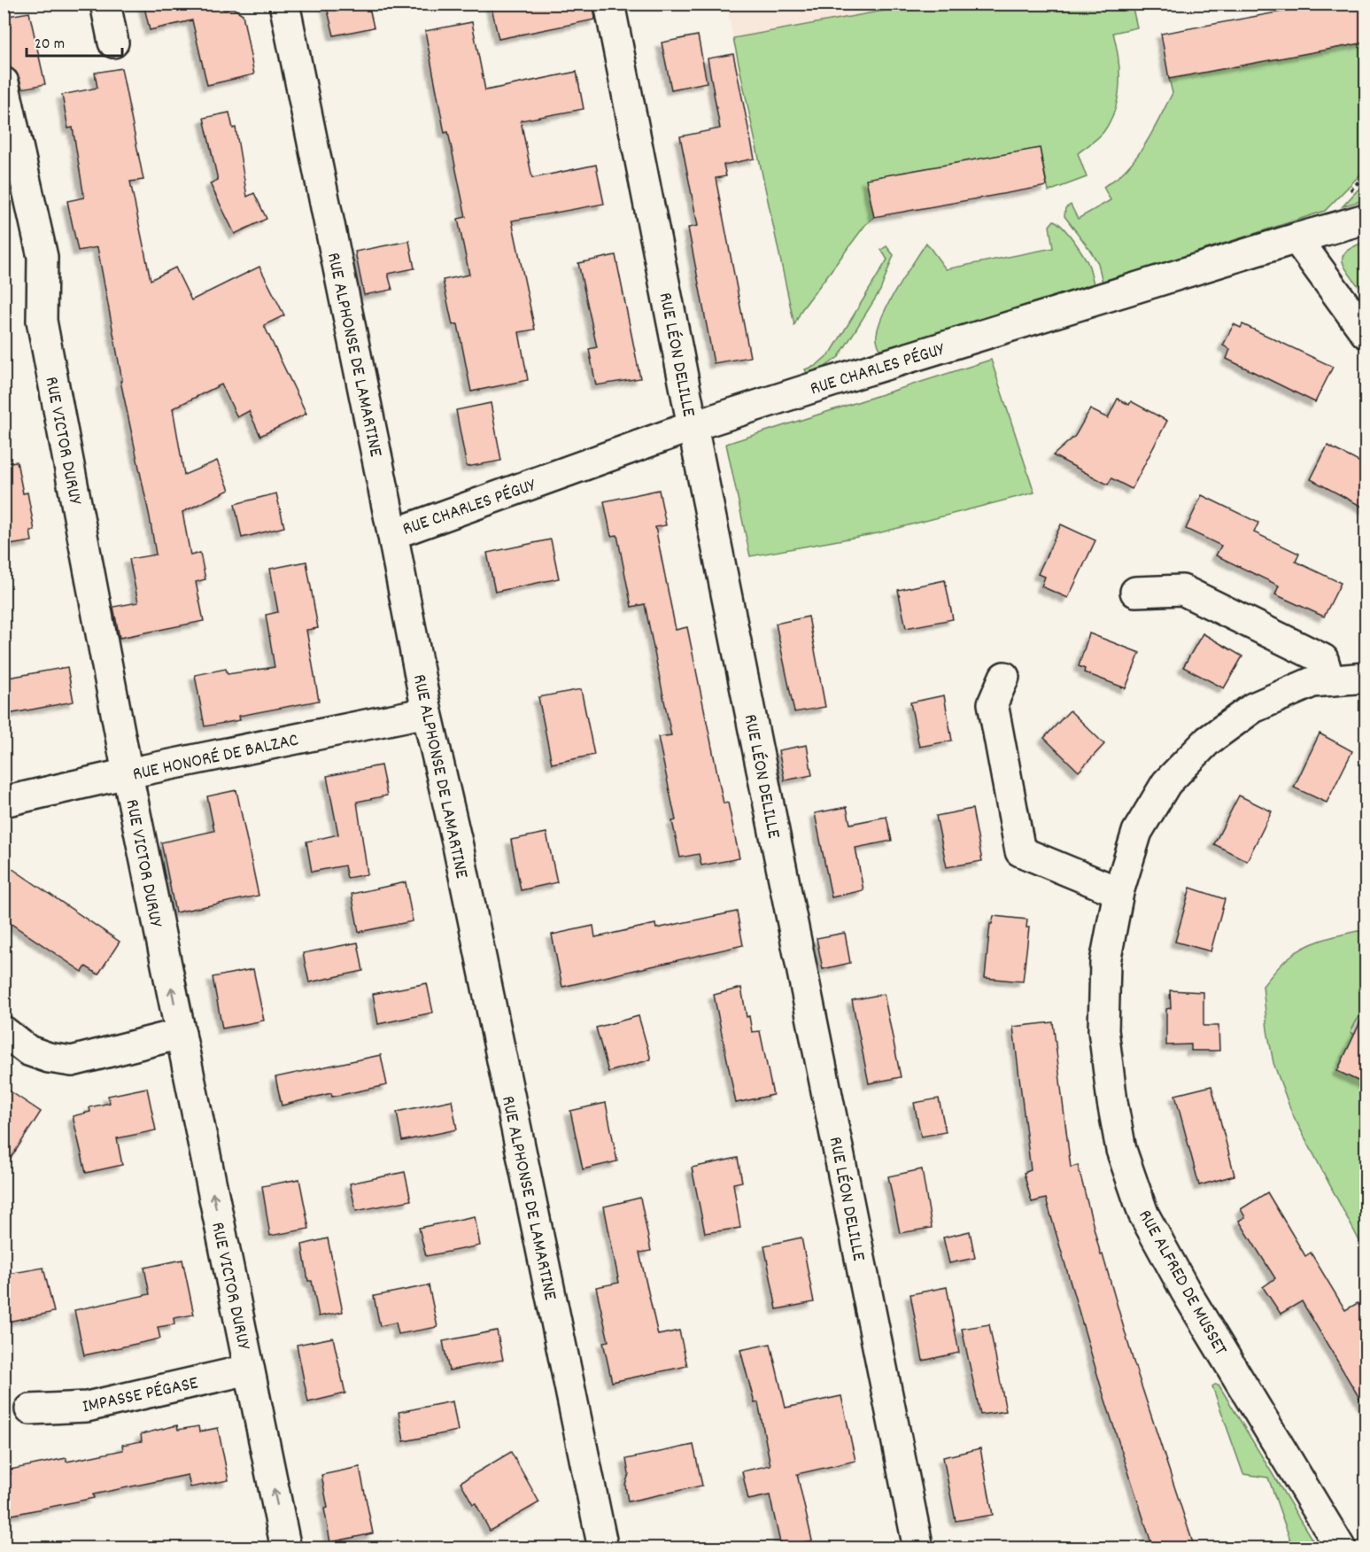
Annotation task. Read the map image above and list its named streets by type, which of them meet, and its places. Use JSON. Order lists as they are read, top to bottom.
{
  "streets": {
    "street": [
      "RUE ALPHONSE DE LAMARTINE",
      "RUE LÉON DELILLE",
      "RUE CHARLES PÉGUY",
      "RUE VICTOR DURUY",
      "RUE HONORÉ DE BALZAC",
      "RUE ALFRED DE MUSSET",
      "IMPASSE PÉGASE"
    ]
  },
  "crossings": [
    ["RUE ALPHONSE DE LAMARTINE", "RUE CHARLES PÉGUY"],
    ["RUE ALPHONSE DE LAMARTINE", "RUE HONORÉ DE BALZAC"],
    ["RUE LÉON DELILLE", "RUE CHARLES PÉGUY"],
    ["RUE VICTOR DURUY", "RUE HONORÉ DE BALZAC"],
    ["RUE VICTOR DURUY", "IMPASSE PÉGASE"]
  ],
  "one_way": ["RUE VICTOR DURUY"],
  "scale_bar": "20 m"
}
